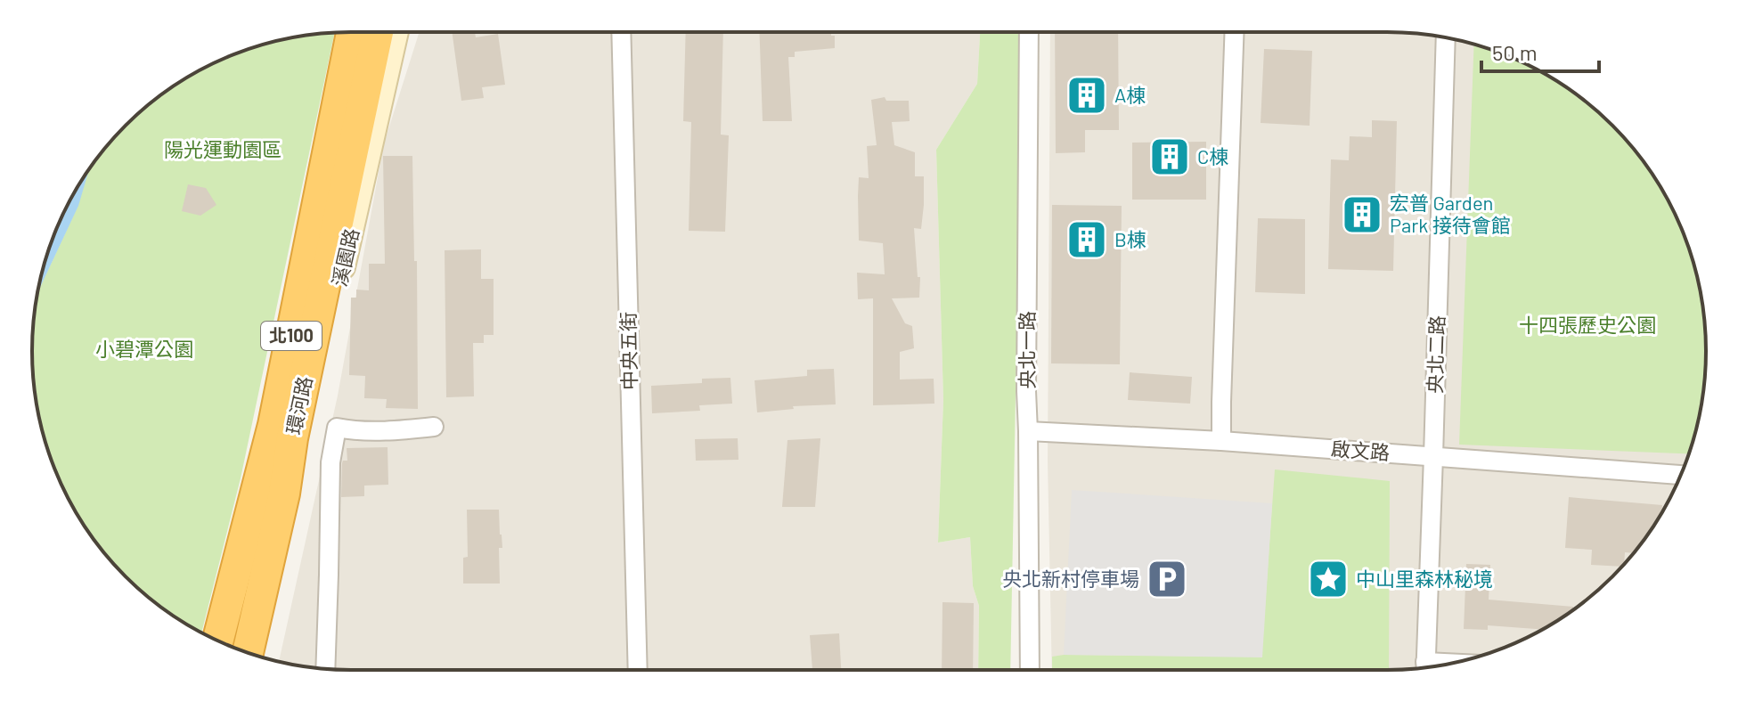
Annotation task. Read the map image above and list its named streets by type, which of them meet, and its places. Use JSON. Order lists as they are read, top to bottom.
{
  "streets": {
    "highway": ["北100", "環河路"],
    "street": [
      "溪園路",
      "央北一路",
      "中央五街",
      "央北二路",
      "啟文路"
    ]
  },
  "crossings": [
    ["溪園路", "環河路"],
    ["央北一路", "啟文路"],
    ["央北二路", "啟文路"]
  ],
  "parks": ["陽光運動園區", "十四張歷史公園", "小碧潭公園"],
  "places": {
    "building": [
      "A棟",
      "C棟",
      "宏普 Garden Park 接待會館",
      "B棟"
    ],
    "parking": ["央北新村停車場"],
    "place": ["中山里森林秘境"]
  },
  "scale_bar": "50 m"
}
